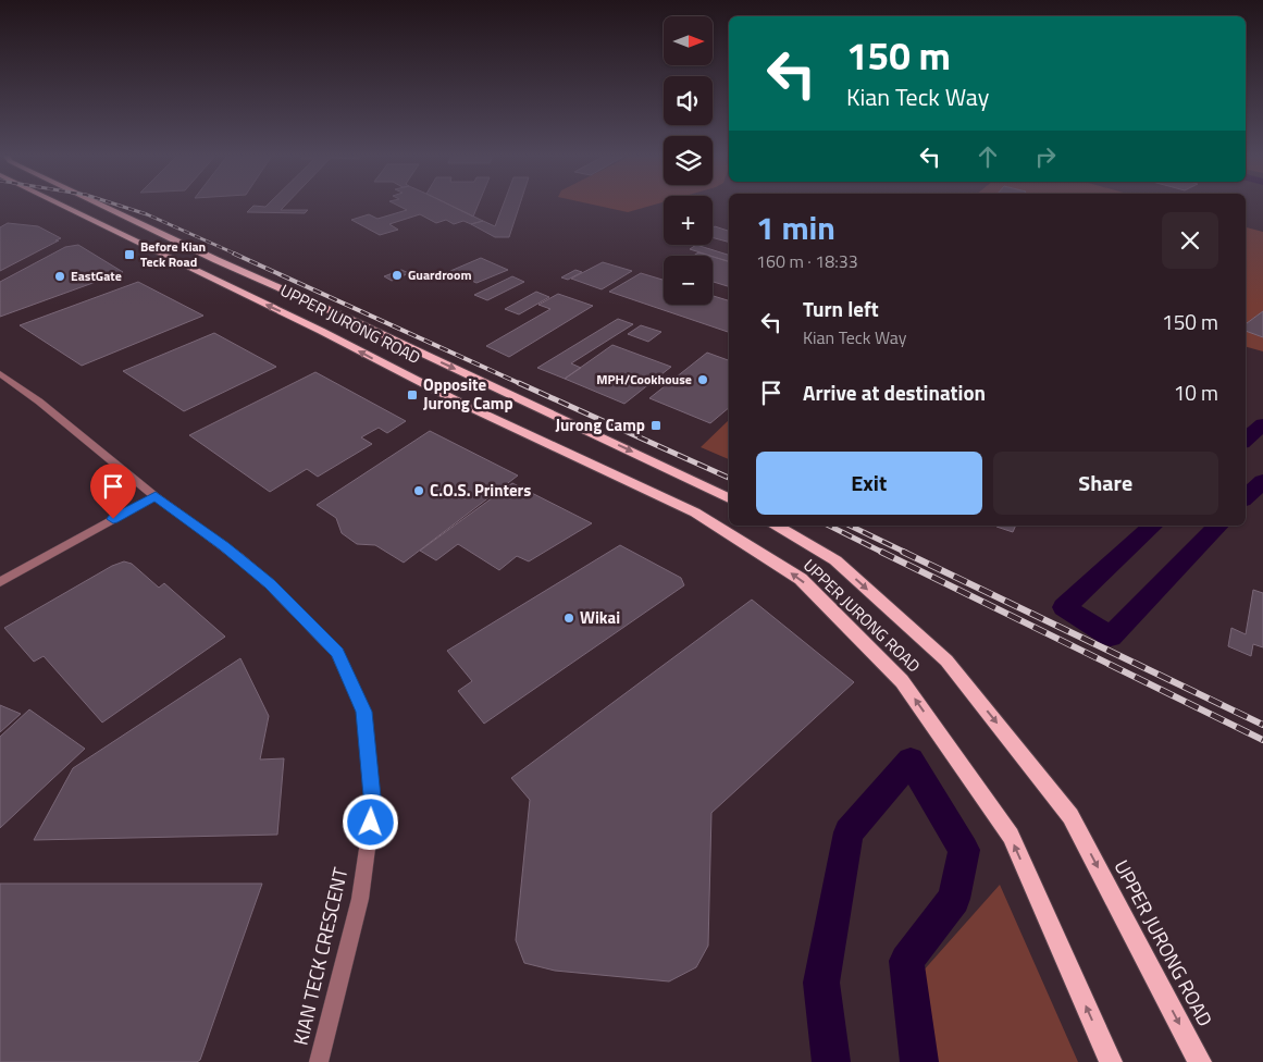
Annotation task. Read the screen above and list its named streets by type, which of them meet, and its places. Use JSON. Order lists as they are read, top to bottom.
{
  "streets": {
    "main road": ["UPPER JURONG ROAD"],
    "street": ["KIAN TECK CRESCENT"]
  },
  "places": {
    "transit": ["Before Kian Teck Road", "Opposite Jurong Camp", "Jurong Camp"],
    "other": [
      "Guardroom",
      "EastGate",
      "MPH/Cookhouse",
      "C.O.S. Printers",
      "Wikai"
    ]
  },
  "north": "right",
  "page": {
    "map_buttons": ["+", "−"],
    "turn": ["150 m", "Kian Teck Way"],
    "heading": ["1 min", "160 m · 18:33"],
    "list": [
      {
        "name": "Turn left",
        "note": "Kian Teck Way",
        "value": "150 m"
      },
      {
        "name": "Arrive at destination",
        "value": "10 m"
      }
    ],
    "buttons": ["Exit", "Share"]
  }
}
